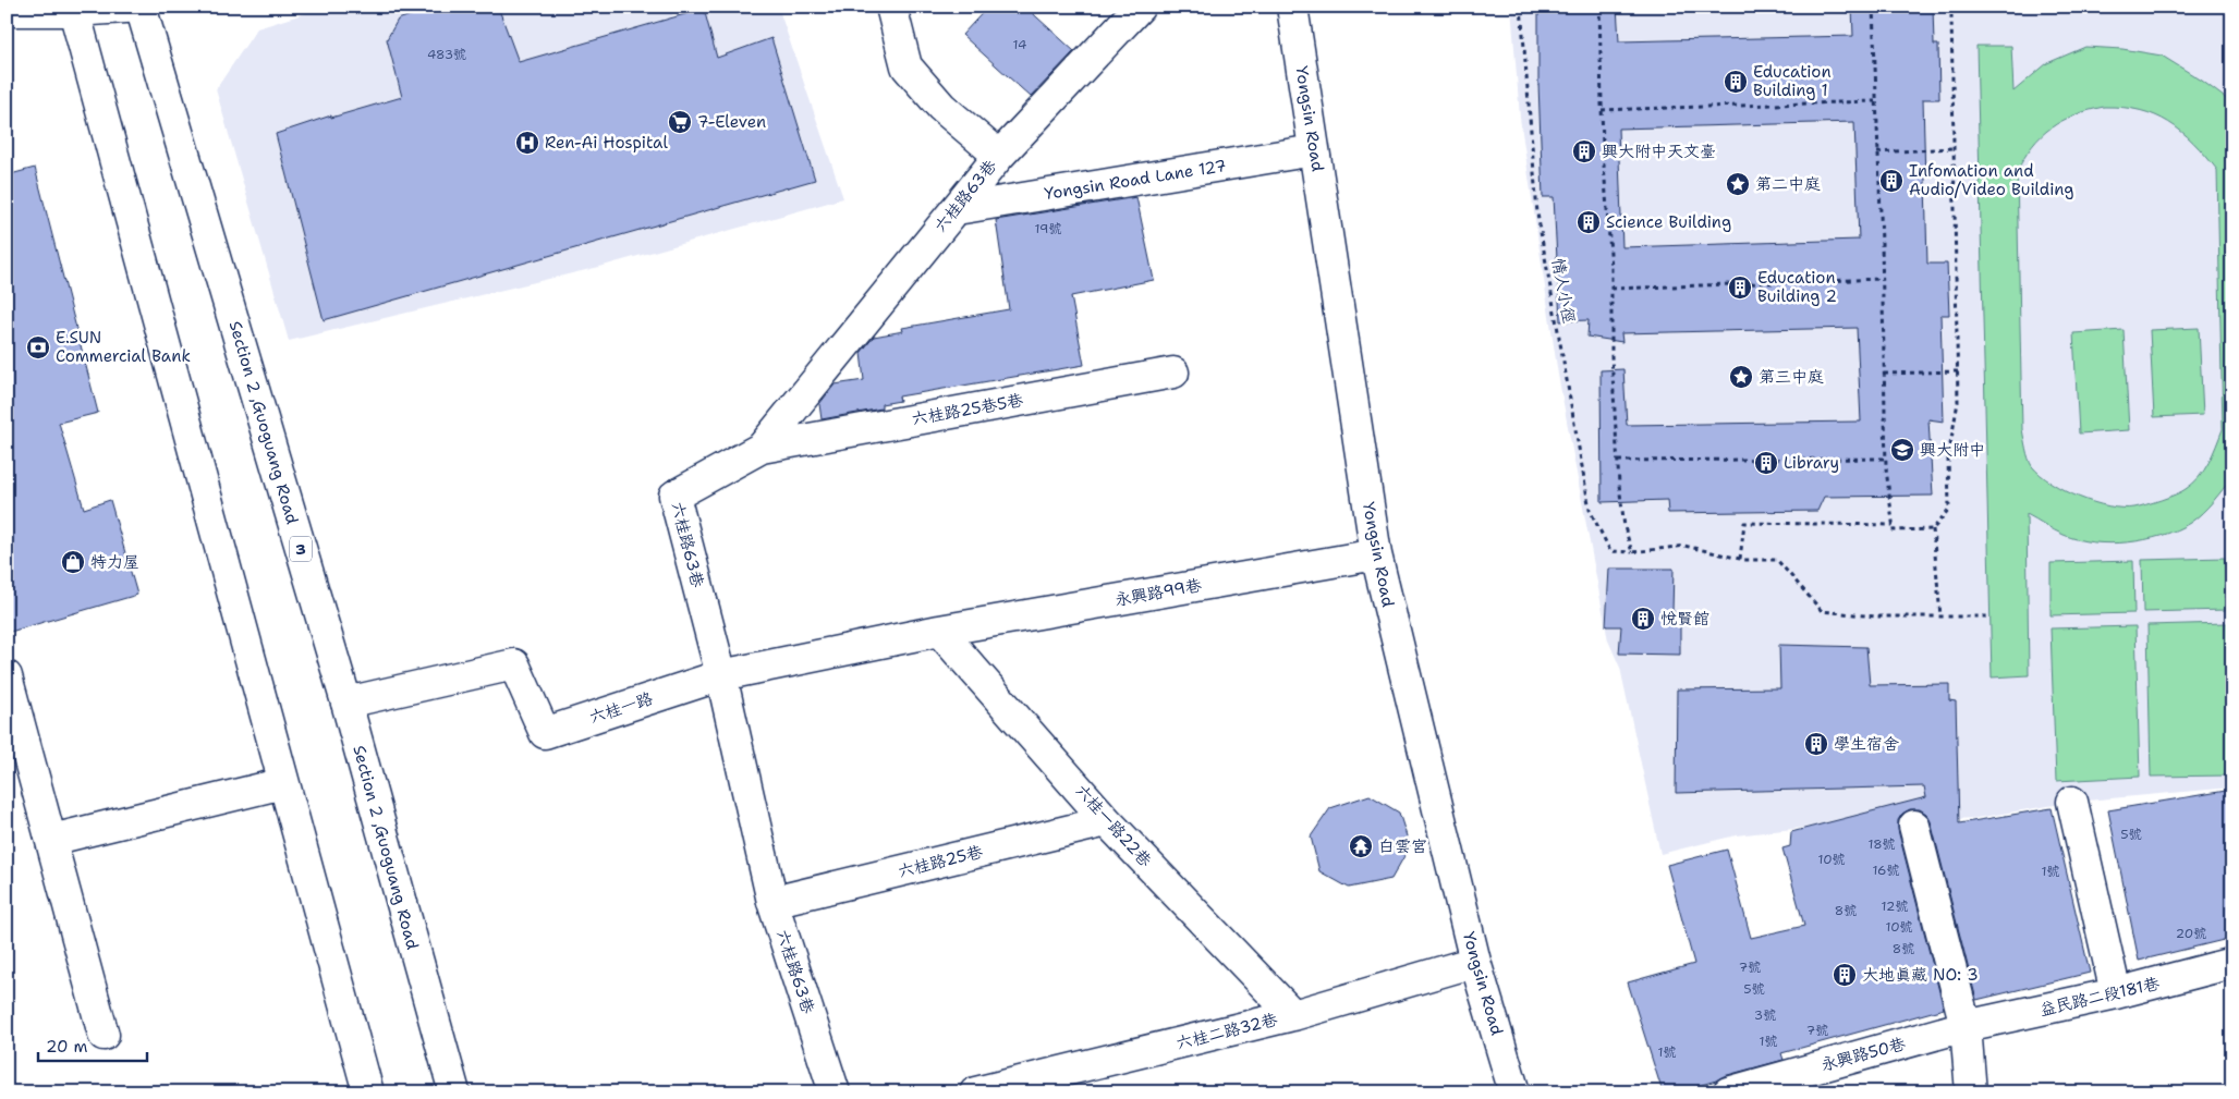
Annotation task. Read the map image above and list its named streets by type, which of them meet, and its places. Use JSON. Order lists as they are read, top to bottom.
{
  "streets": {
    "main road": [
      "Yongsin Road",
      "Yongsin Road Lane 127",
      "六桂路63巷",
      "六桂路25巷5巷",
      "Section 2 ,Guoguang Road",
      "3",
      "永興路99巷",
      "六桂一路",
      "六桂一路22巷",
      "六桂路25巷",
      "益民路二段181巷",
      "六桂二路32巷",
      "永興路50巷"
    ],
    "path": ["情人小徑"]
  },
  "crossings": [
    ["Yongsin Road", "Yongsin Road Lane 127"],
    ["Yongsin Road", "永興路99巷"],
    ["Yongsin Road", "六桂二路32巷"],
    ["Yongsin Road Lane 127", "六桂路63巷"],
    ["六桂路63巷", "六桂路25巷5巷"],
    ["六桂路63巷", "六桂一路"],
    ["六桂路63巷", "六桂路25巷"],
    ["Section 2 ,Guoguang Road", "六桂一路"],
    ["永興路99巷", "六桂一路"],
    ["永興路99巷", "六桂一路22巷"],
    ["六桂一路", "六桂一路22巷"],
    ["六桂一路22巷", "六桂路25巷"],
    ["六桂一路22巷", "六桂二路32巷"],
    ["益民路二段181巷", "永興路50巷"]
  ],
  "places": {
    "building": [
      "Education Building 1",
      "興大附中天文臺",
      "Infomation and Audio/Video Building",
      "Science Building",
      "Education Building 2",
      "Library",
      "悅賢館",
      "學生宿舍",
      "大地真藏 NO: 3"
    ],
    "supermarket": ["7-Eleven"],
    "hospital": ["Ren-Ai Hospital"],
    "place": ["第二中庭", "第三中庭"],
    "bank": ["E.SUN Commercial Bank"],
    "school or university": ["興大附中"],
    "shop": ["特力屋"],
    "temple": ["白雲宮"]
  },
  "house_numbers": [
    "14",
    "483號",
    "19號",
    "5號",
    "18號",
    "10號",
    "16號",
    "1號",
    "12號",
    "8號",
    "10號",
    "20號",
    "8號",
    "7號",
    "5號",
    "3號",
    "7號",
    "1號",
    "1號"
  ],
  "scale_bar": "20 m"
}
